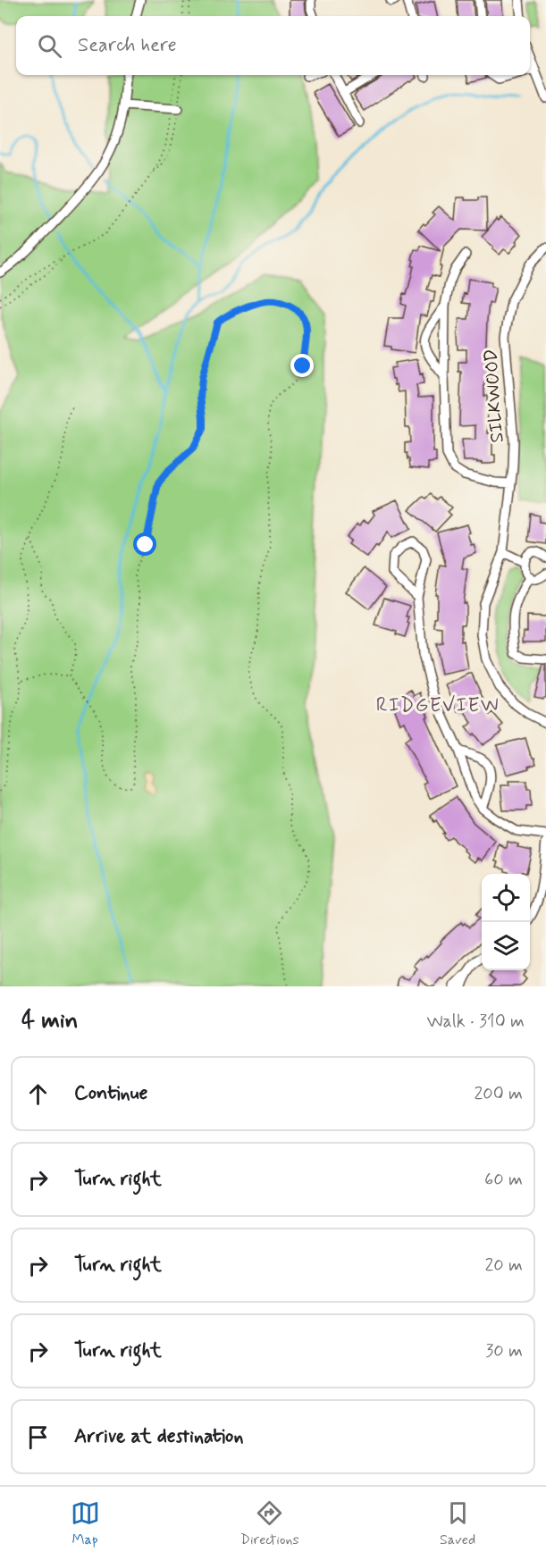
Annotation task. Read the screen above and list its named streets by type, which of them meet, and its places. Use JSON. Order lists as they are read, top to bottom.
{
  "streets": {
    "street": ["SILKWOOD"]
  },
  "districts": ["RIDGEVIEW"],
  "page": {
    "search": "Search here",
    "heading": ["4 min", "Walk · 310 m"],
    "list": [
      ["Continue", "200 m"],
      ["Turn right", "60 m"],
      ["Turn right", "20 m"],
      ["Turn right", "30 m"],
      "Arrive at destination"
    ],
    "nav": ["Map", "Directions", "Saved"]
  }
}
